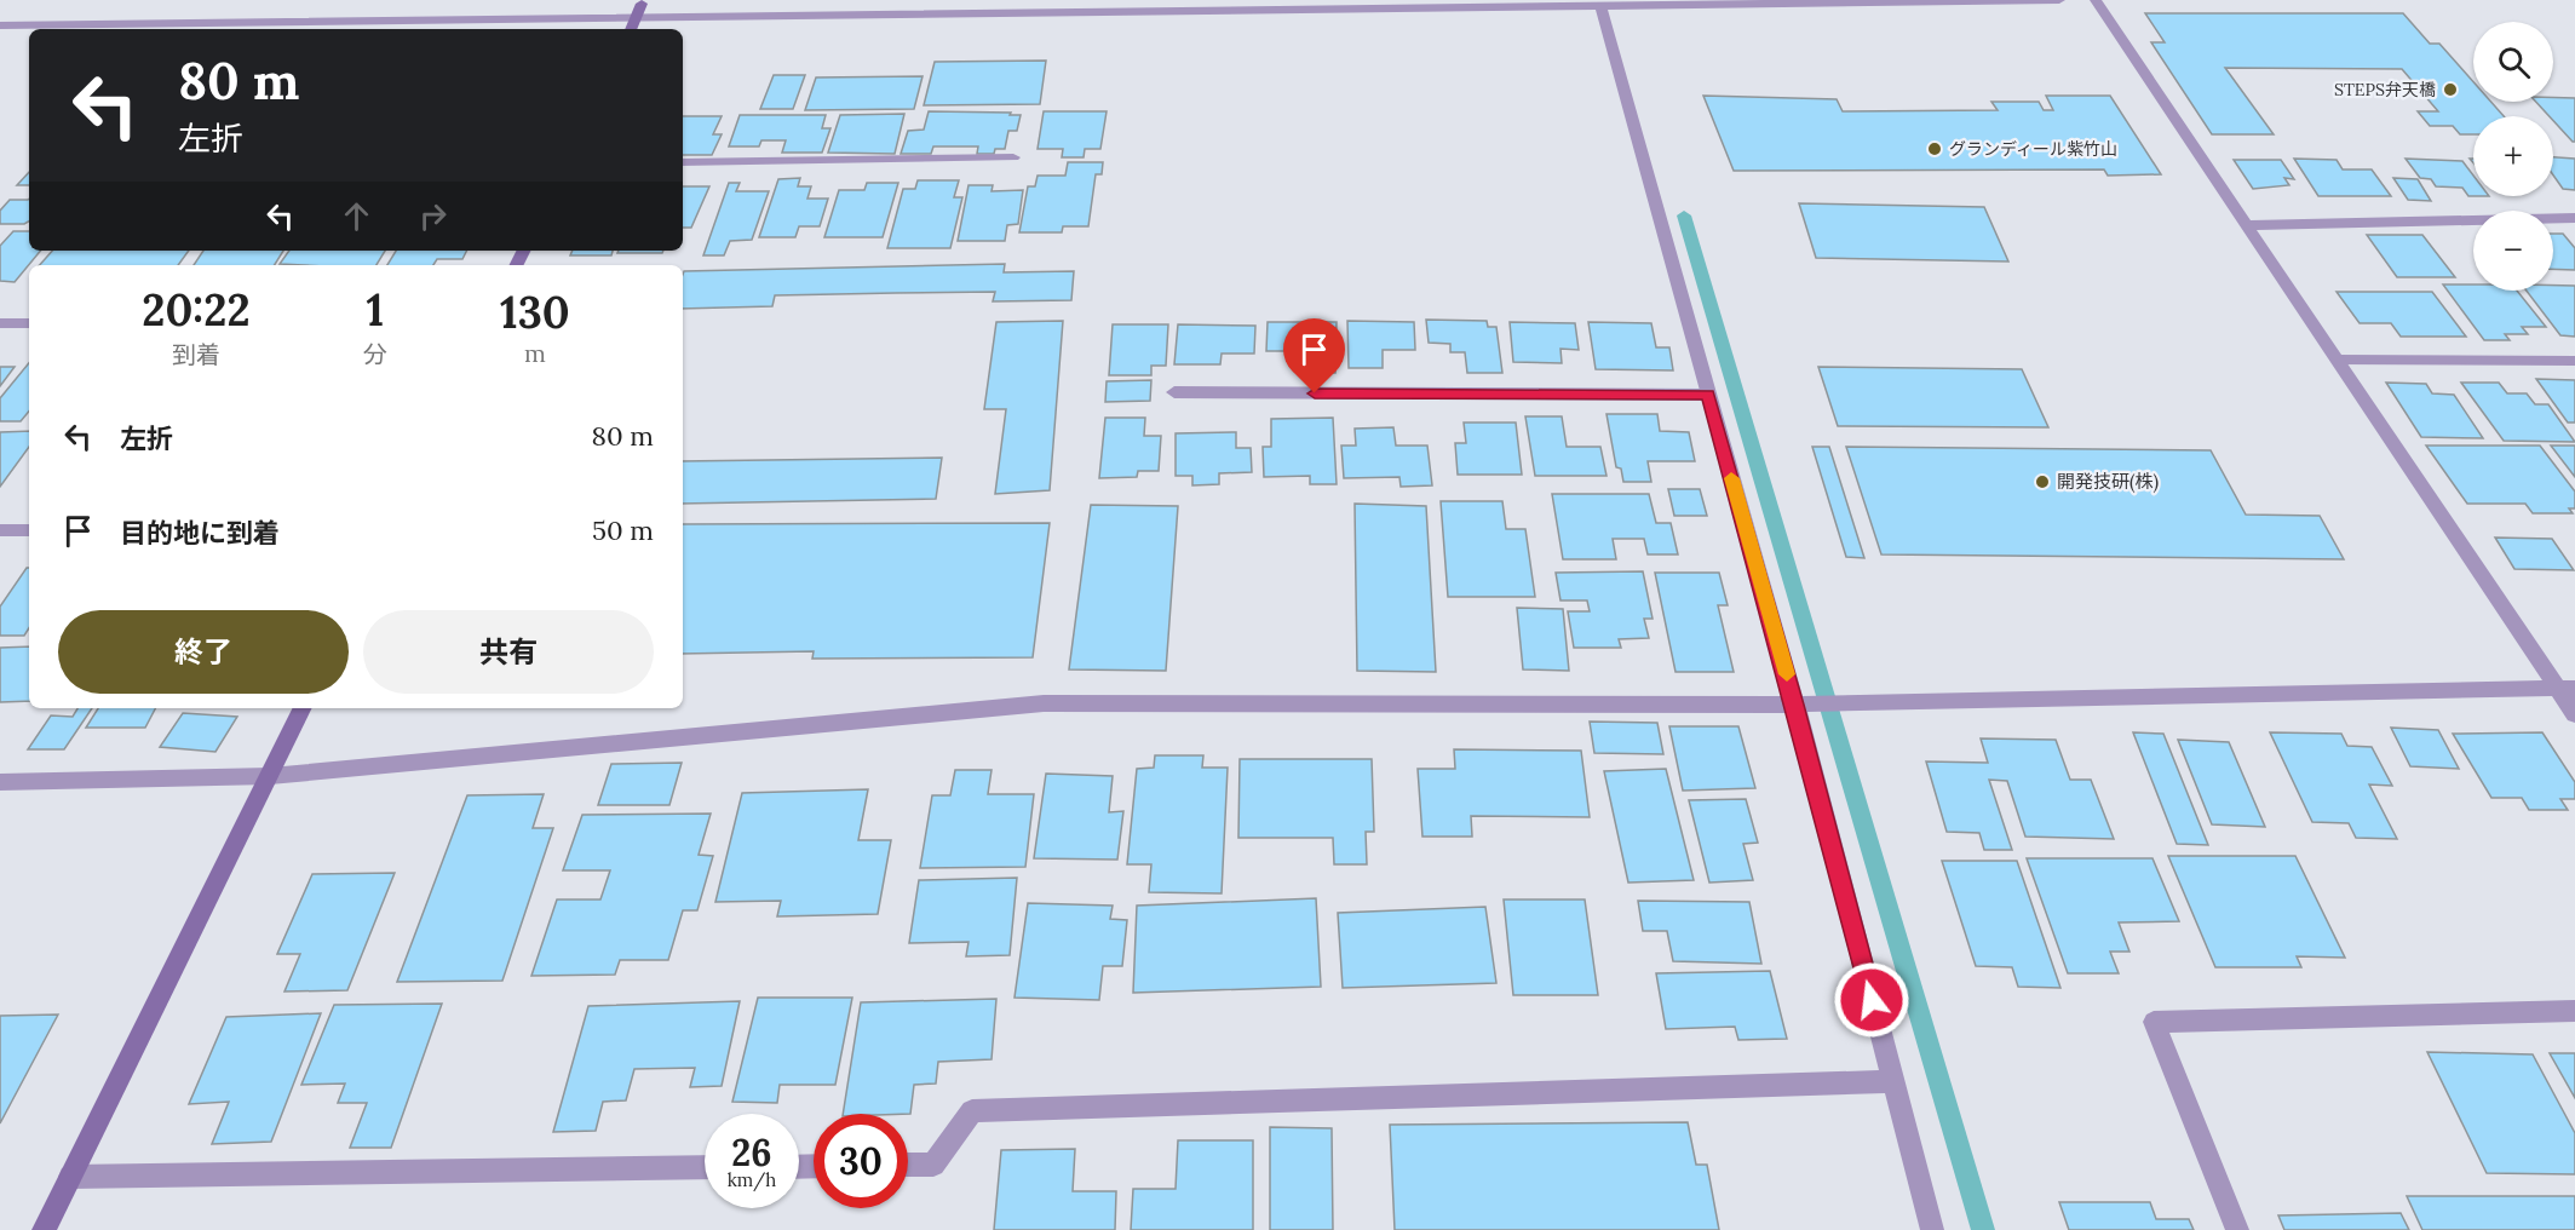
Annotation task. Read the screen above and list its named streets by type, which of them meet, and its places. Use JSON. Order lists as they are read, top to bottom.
{
  "places": ["STEPS弁天橋", "グランディール紫竹山", "開発技研(株)"],
  "page": {
    "map_buttons": ["+", "−"],
    "turn": ["80 m", "左折"],
    "eta": [
      "20:22",
      "到着",
      "1",
      "分",
      "130",
      "m"
    ],
    "list": [
      {
        "name": "左折",
        "value": "80 m"
      },
      {
        "name": "目的地に到着",
        "value": "50 m"
      }
    ],
    "buttons": ["終了", "共有"],
    "speed": "26 km/h",
    "limit": "30"
  }
}
